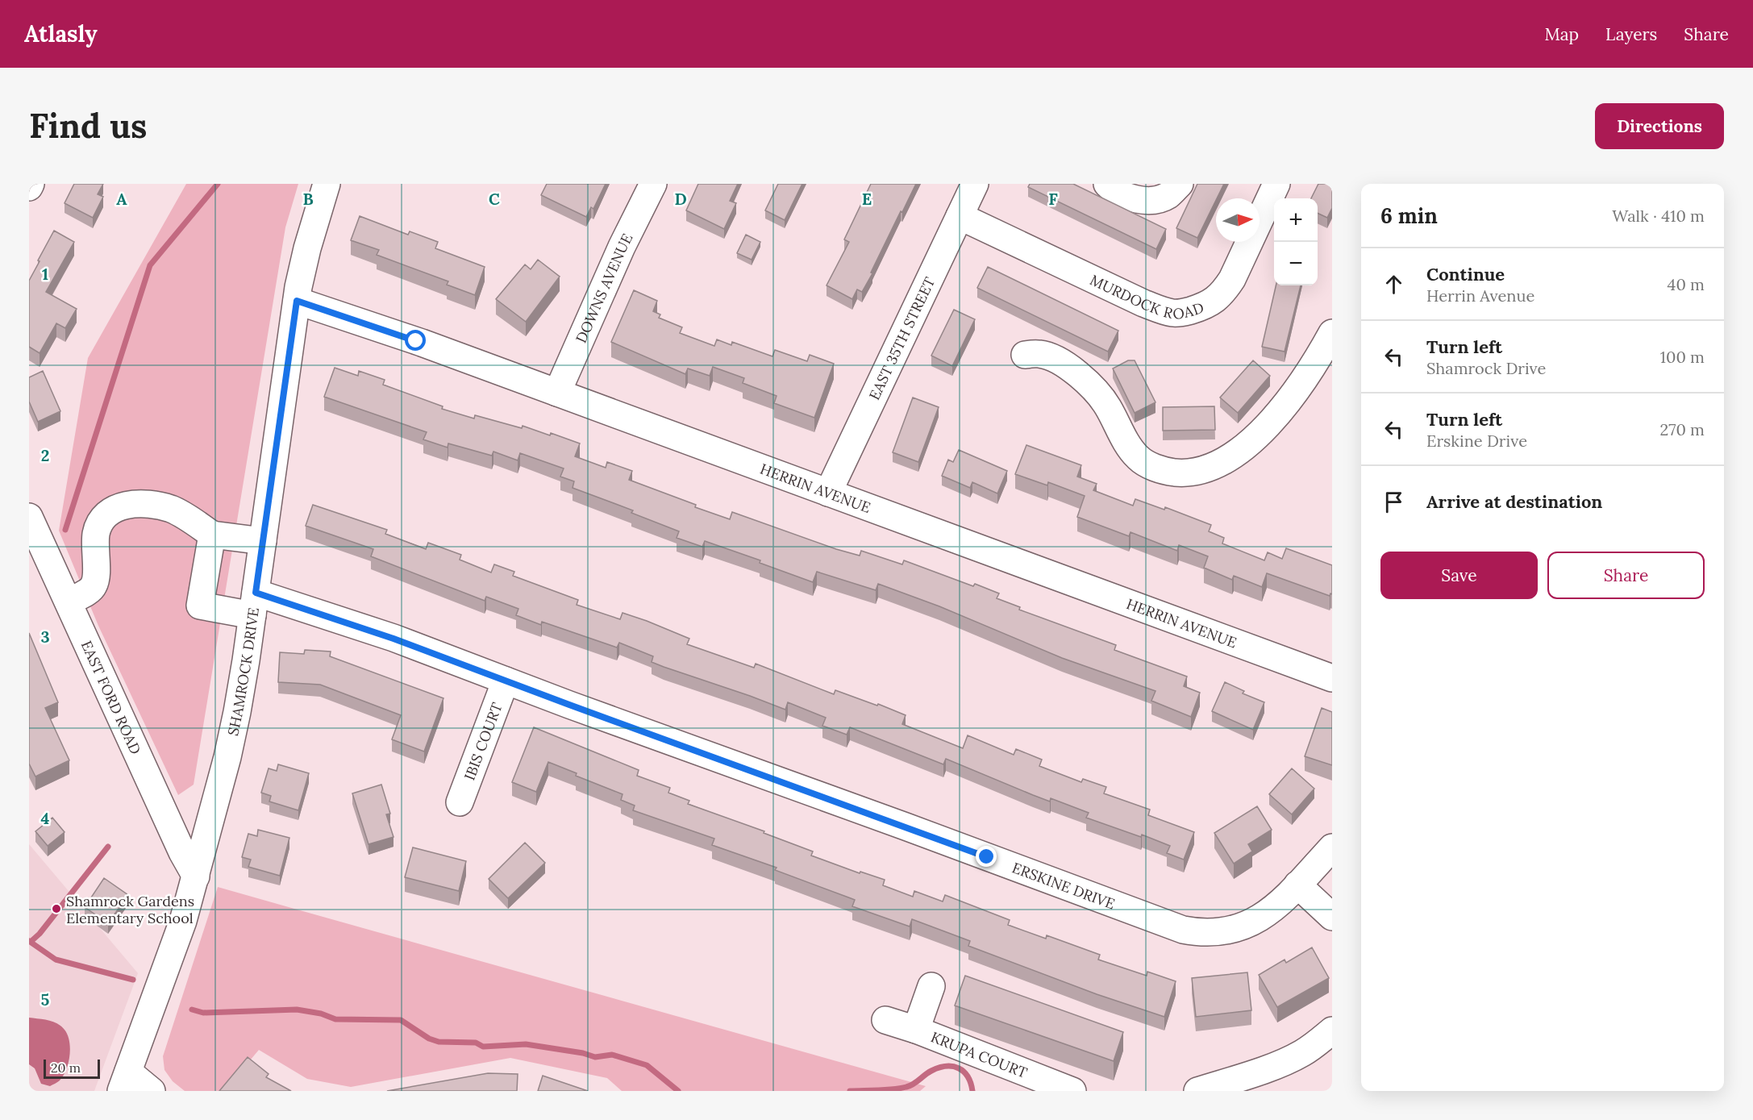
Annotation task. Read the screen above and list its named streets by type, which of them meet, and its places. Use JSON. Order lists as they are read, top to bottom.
{
  "streets": {
    "street": [
      "DOWNS AVENUE",
      "MURDOCK ROAD",
      "EAST 35TH STREET",
      "HERRIN AVENUE",
      "SHAMROCK DRIVE",
      "EAST FORD ROAD",
      "IBIS COURT",
      "ERSKINE DRIVE",
      "KRUPA COURT"
    ]
  },
  "crossings": [
    ["DOWNS AVENUE", "HERRIN AVENUE"],
    ["MURDOCK ROAD", "EAST 35TH STREET"],
    ["EAST 35TH STREET", "HERRIN AVENUE"],
    ["HERRIN AVENUE", "SHAMROCK DRIVE"],
    ["SHAMROCK DRIVE", "EAST FORD ROAD"],
    ["SHAMROCK DRIVE", "ERSKINE DRIVE"],
    ["IBIS COURT", "ERSKINE DRIVE"]
  ],
  "places": ["Shamrock Gardens Elementary School"],
  "scale_bar": "20 m",
  "north": "right",
  "page": {
    "header": "Atlasly",
    "nav": ["Map", "Layers", "Share"],
    "buttons": [
      "Directions",
      ["Save", "Share"]
    ],
    "title": "Find us",
    "heading": ["6 min", "Walk · 410 m"],
    "map_buttons": ["+", "−"],
    "list": [
      ["Continue", "Herrin Avenue", "40 m"],
      ["Turn left", "Shamrock Drive", "100 m"],
      ["Turn left", "Erskine Drive", "270 m"],
      "Arrive at destination"
    ],
    "scale": "20 m"
  },
  "grid": {
    "columns": [
      "A",
      "B",
      "C",
      "D",
      "E",
      "F"
    ],
    "rows": [
      "1",
      "2",
      "3",
      "4",
      "5"
    ]
  }
}
